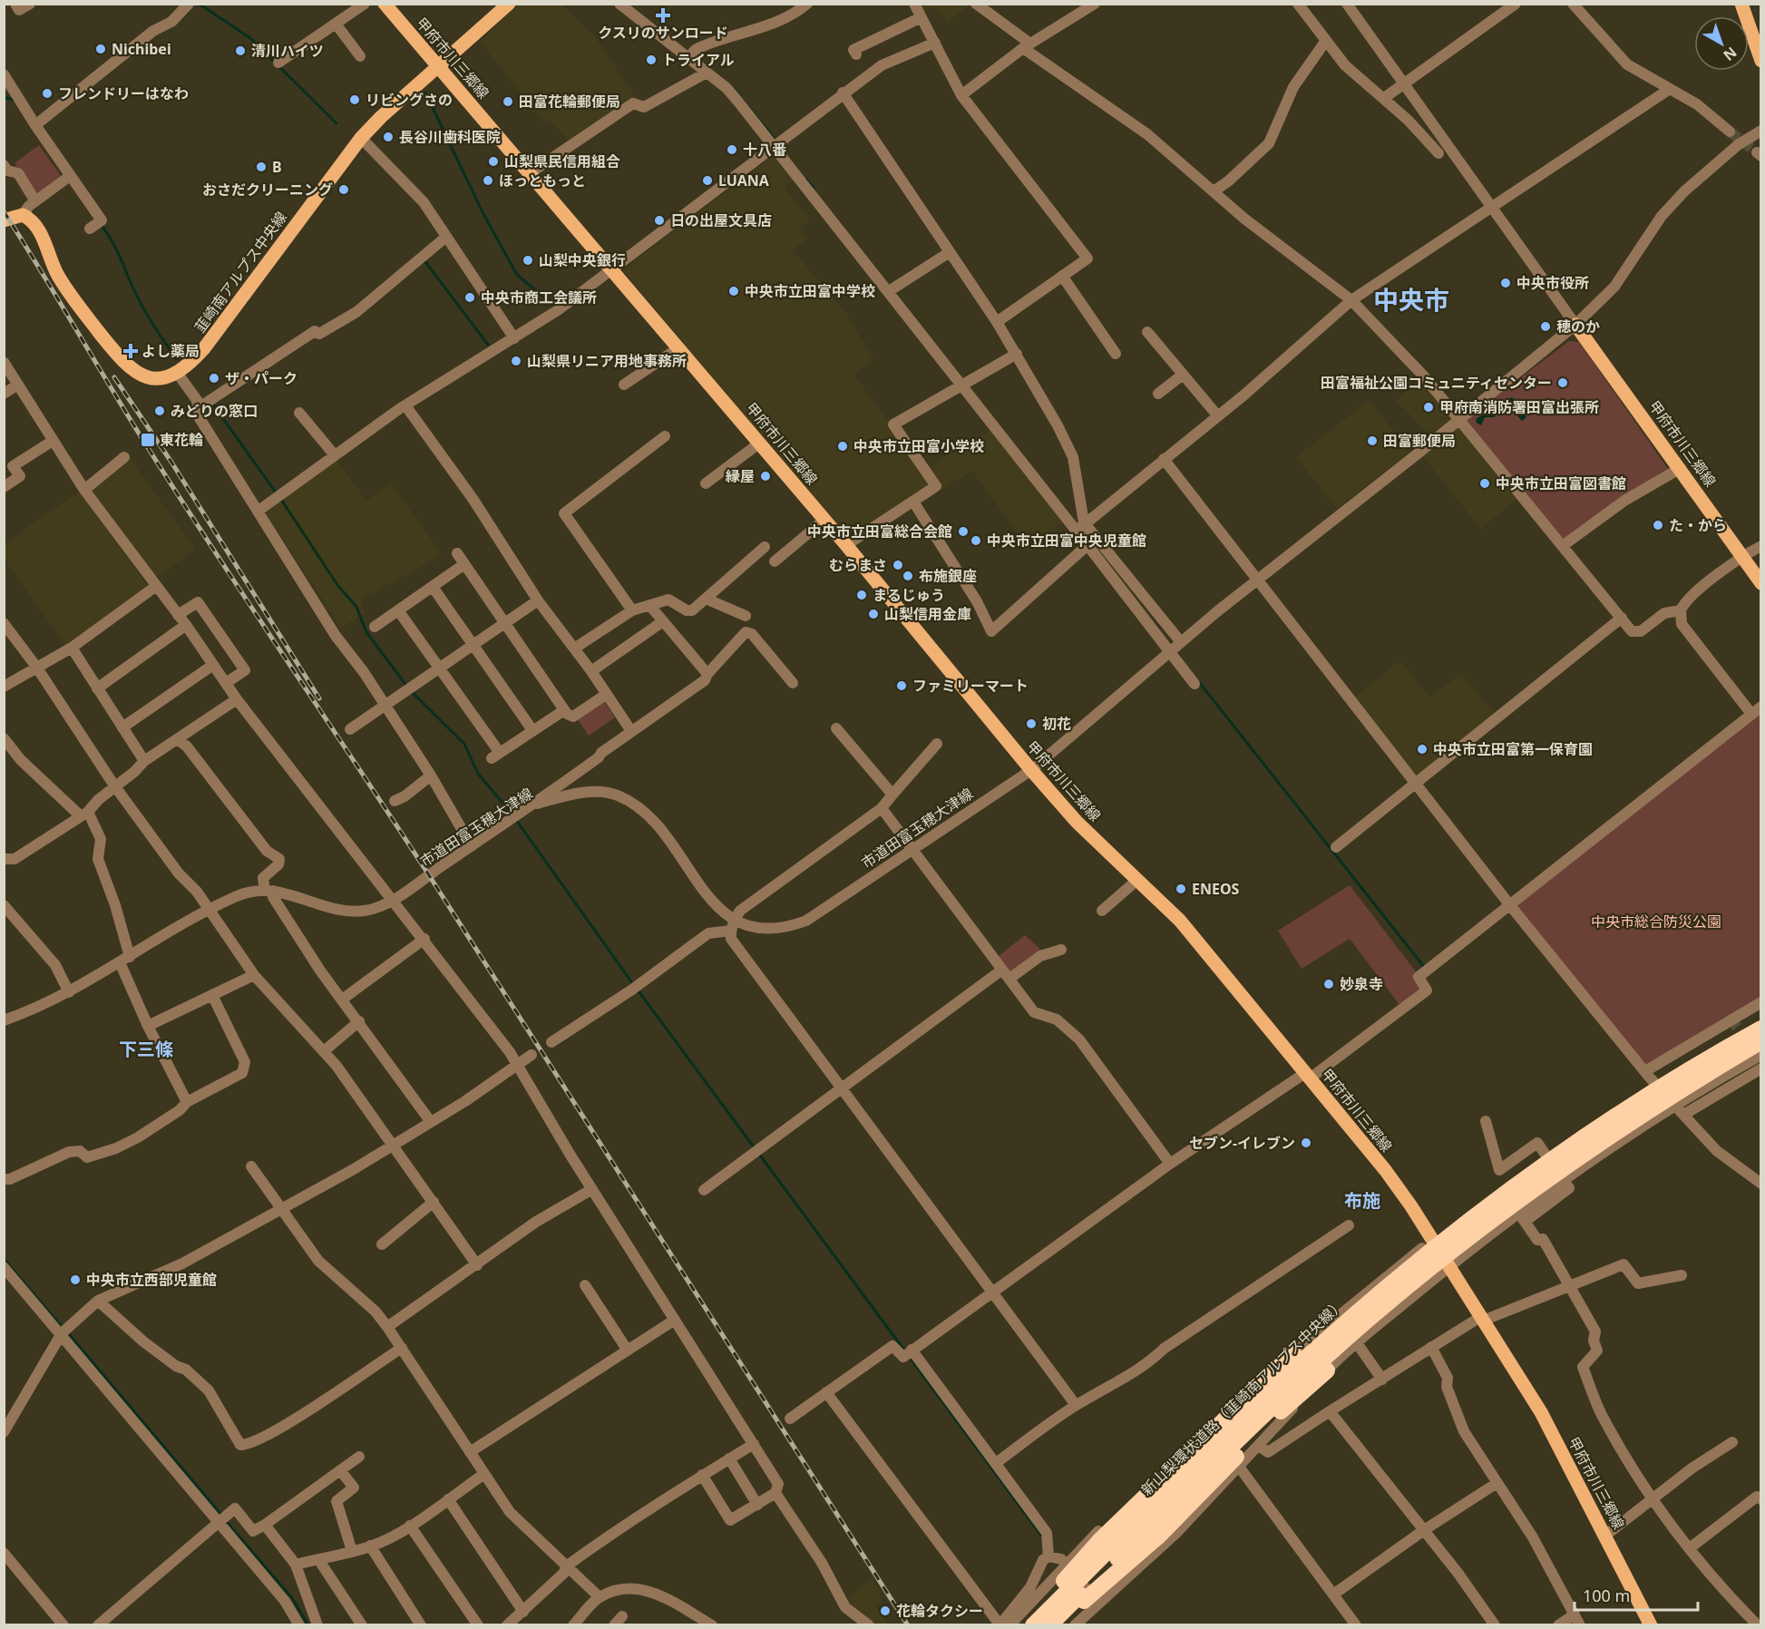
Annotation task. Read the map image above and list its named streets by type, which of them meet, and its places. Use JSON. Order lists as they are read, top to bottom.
{
  "streets": {
    "highway": ["新山梨環状道路（韮崎南アルプス中央線）"],
    "main road": ["甲府市川三郷線", "韮崎南アルプス中央線"],
    "street": ["市道田富玉穂大津線"]
  },
  "crossings": [
    ["甲府市川三郷線", "韮崎南アルプス中央線"],
    ["甲府市川三郷線", "市道田富玉穂大津線"]
  ],
  "districts": ["中央市", "下三條", "布施"],
  "parks": ["中央市総合防災公園"],
  "places": {
    "health": ["クスリのサンロード", "よし薬局"],
    "other": [
      "Nichibei",
      "清川ハイツ",
      "トライアル",
      "フレンドリーはなわ",
      "リビングさの",
      "田富花輪郵便局",
      "長谷川歯科医院",
      "十八番",
      "山梨県民信用組合",
      "B",
      "ほっともっと",
      "LUANA",
      "おさだクリーニング",
      "日の出屋文具店",
      "山梨中央銀行",
      "中央市役所",
      "中央市立田富中学校",
      "中央市商工会議所",
      "穂のか",
      "山梨県リニア用地事務所",
      "ザ・パーク",
      "田富福祉公園コミュニティセンター",
      "甲府南消防署田富出張所",
      "みどりの窓口",
      "田富郵便局",
      "中央市立田富小学校",
      "縁屋",
      "中央市立田富図書館",
      "た・から",
      "中央市立田富総合会館",
      "中央市立田富中央児童館",
      "むらまさ",
      "布施銀座",
      "まるじゅう",
      "山梨信用金庫",
      "ファミリーマート",
      "初花",
      "中央市立田富第一保育園",
      "ENEOS",
      "妙泉寺",
      "セブン-イレブン",
      "中央市立西部児童館",
      "花輪タクシー"
    ],
    "transit": ["東花輪"]
  },
  "scale_bar": "100 m",
  "north": "bottom right"
}
